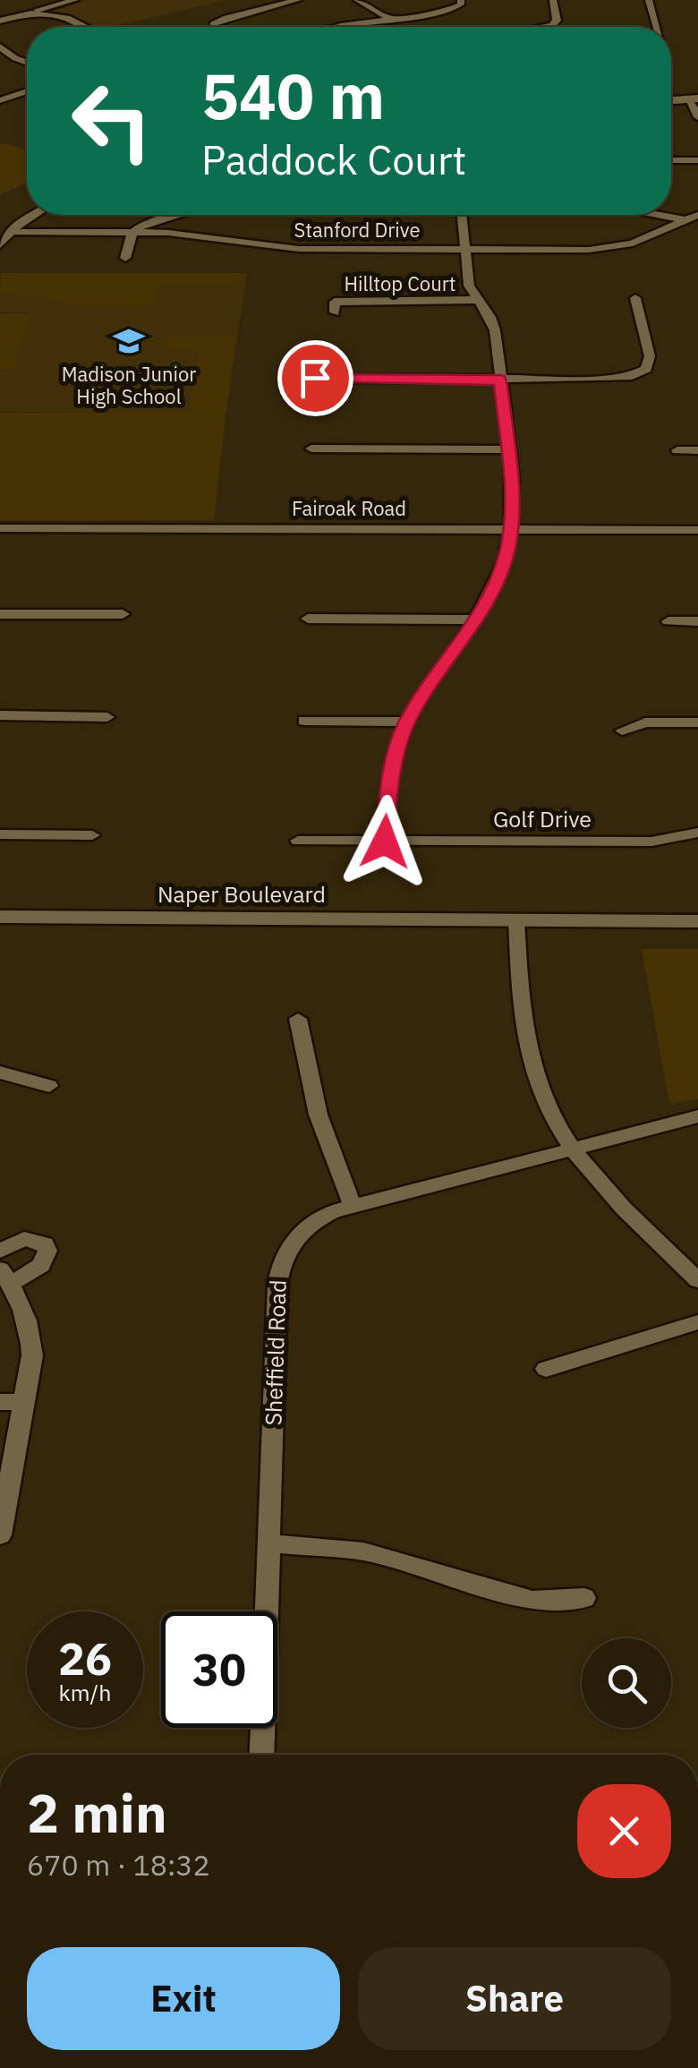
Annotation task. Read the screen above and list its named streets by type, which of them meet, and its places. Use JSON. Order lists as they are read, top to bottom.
{
  "streets": {
    "main road": ["Naper Boulevard"],
    "street": [
      "Stanford Drive",
      "Hilltop Court",
      "Fairoak Road",
      "Golf Drive",
      "Sheffield Road"
    ]
  },
  "places": {
    "school or university": ["Madison Junior High School"]
  },
  "page": {
    "turn": ["540 m", "Paddock Court"],
    "speed": "26 km/h",
    "limit": "30",
    "heading": ["2 min", "670 m · 18:32"],
    "buttons": ["Exit", "Share"]
  }
}
